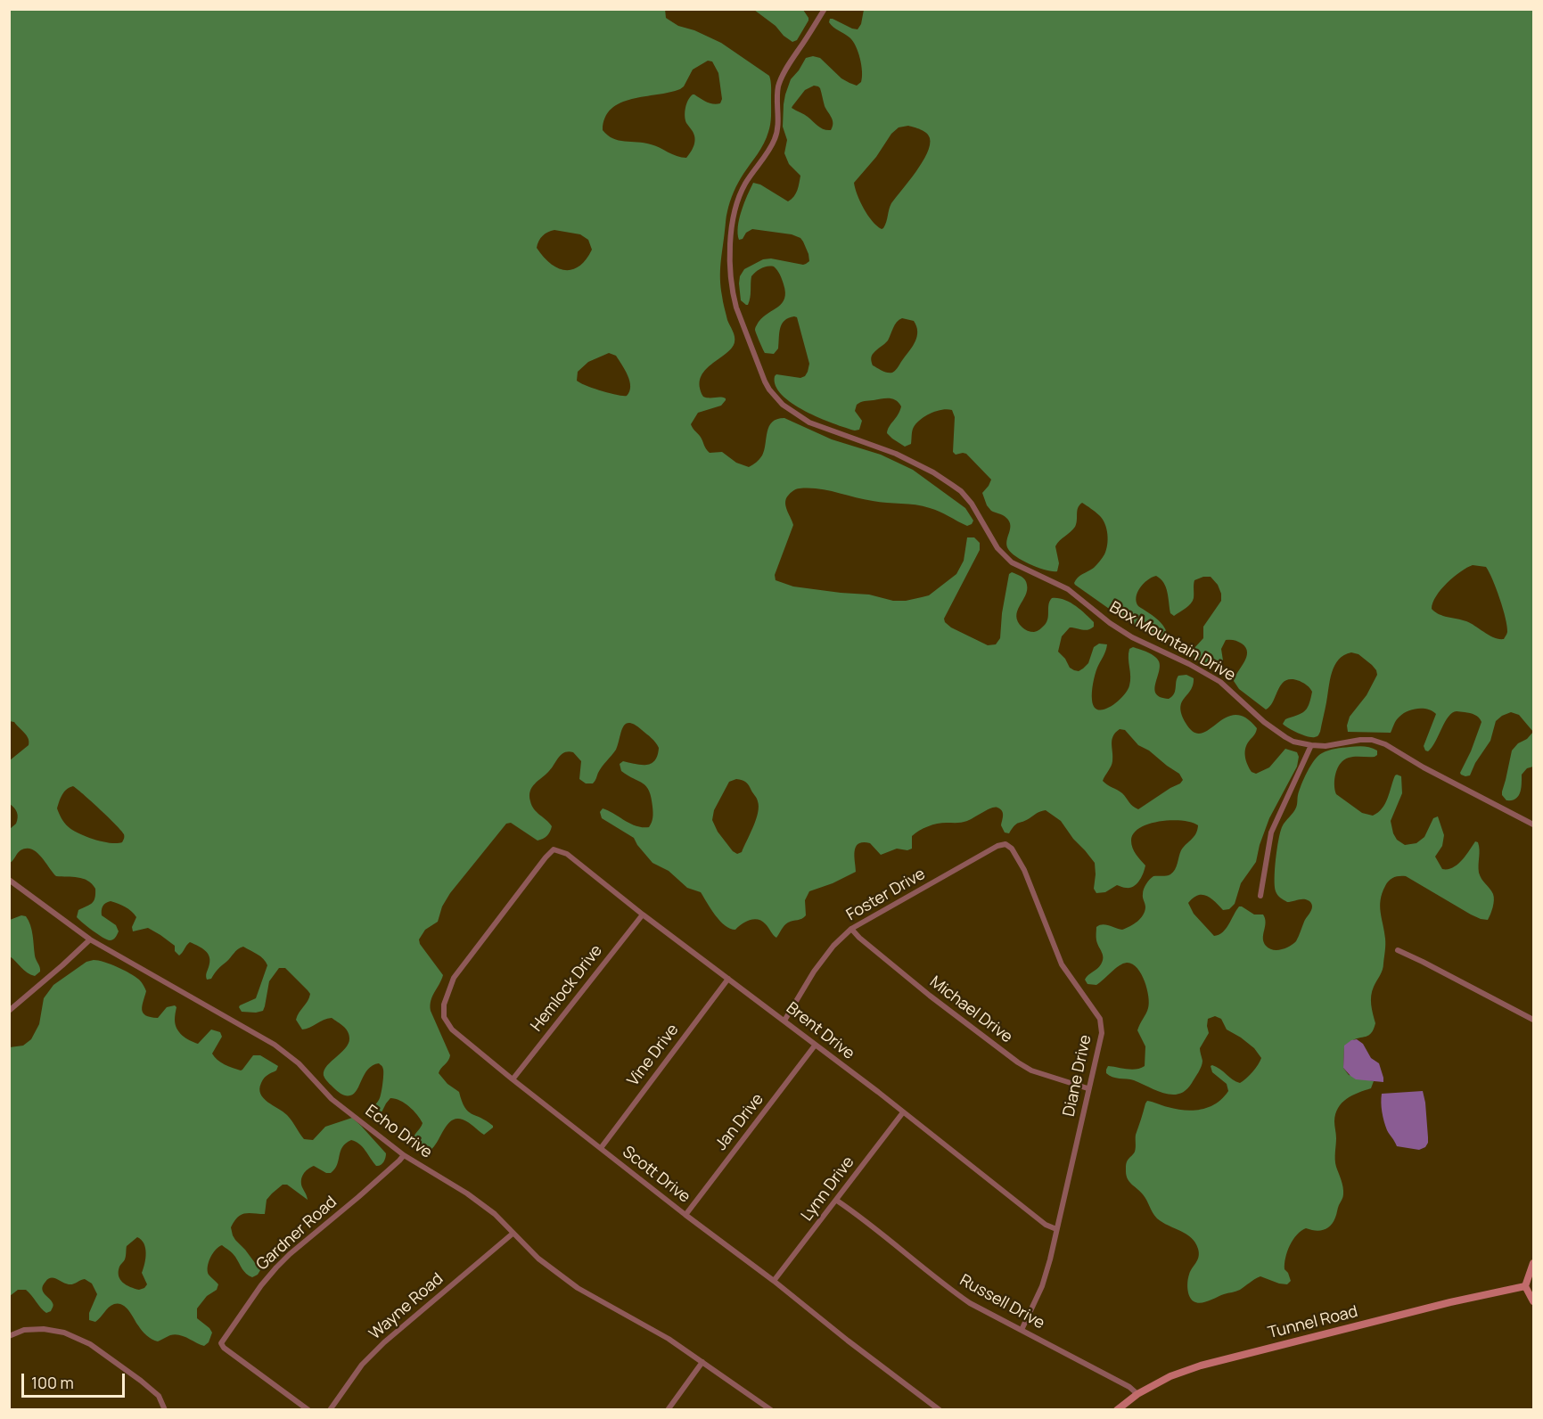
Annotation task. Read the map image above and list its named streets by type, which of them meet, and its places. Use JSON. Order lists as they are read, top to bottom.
{
  "streets": {
    "main road": ["Tunnel Road"],
    "street": [
      "Box Mountain Drive",
      "Foster Drive",
      "Hemlock Drive",
      "Michael Drive",
      "Brent Drive",
      "Vine Drive",
      "Diane Drive",
      "Jan Drive",
      "Echo Drive",
      "Scott Drive",
      "Lynn Drive",
      "Gardner Road",
      "Russell Drive",
      "Wayne Road"
    ]
  },
  "crossings": [
    ["Foster Drive", "Michael Drive"],
    ["Foster Drive", "Brent Drive"],
    ["Foster Drive", "Diane Drive"],
    ["Hemlock Drive", "Brent Drive"],
    ["Hemlock Drive", "Scott Drive"],
    ["Michael Drive", "Diane Drive"],
    ["Brent Drive", "Vine Drive"],
    ["Brent Drive", "Diane Drive"],
    ["Brent Drive", "Jan Drive"],
    ["Brent Drive", "Scott Drive"],
    ["Brent Drive", "Lynn Drive"],
    ["Vine Drive", "Scott Drive"],
    ["Diane Drive", "Russell Drive"],
    ["Jan Drive", "Scott Drive"],
    ["Echo Drive", "Gardner Road"],
    ["Echo Drive", "Wayne Road"],
    ["Scott Drive", "Lynn Drive"],
    ["Lynn Drive", "Russell Drive"],
    ["Russell Drive", "Tunnel Road"]
  ],
  "scale_bar": "100 m"
}
